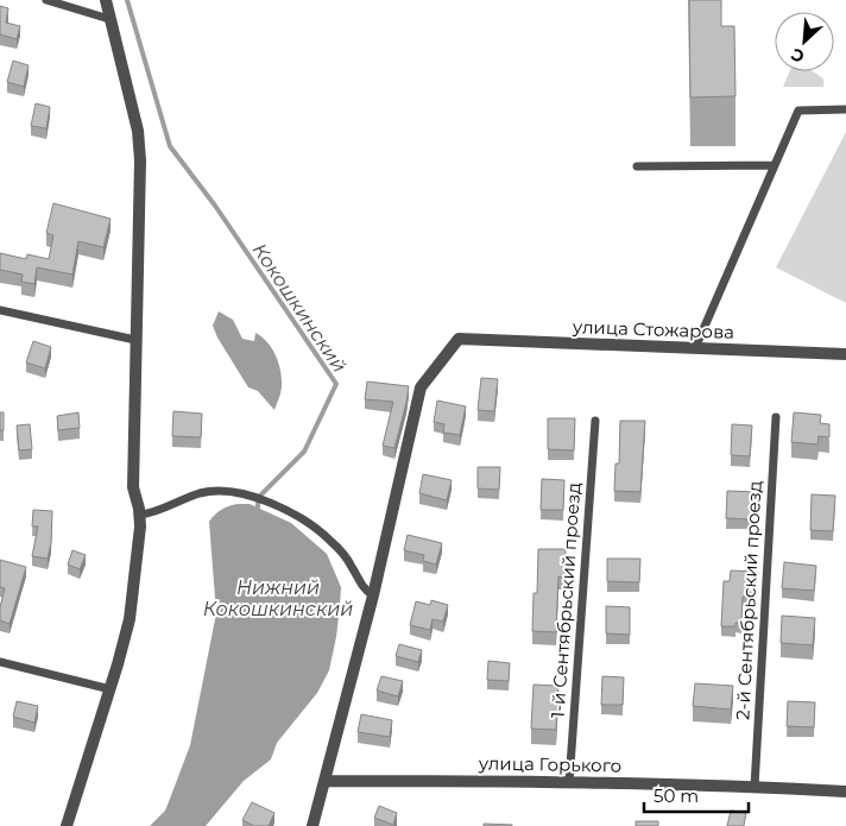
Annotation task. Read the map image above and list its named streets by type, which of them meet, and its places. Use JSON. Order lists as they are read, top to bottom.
{
  "streets": {
    "street": ["улица Стожарова", "улица Горького"],
    "lane": ["1-й Сентябрьский проезд", "2-й Сентябрьский проезд"]
  },
  "crossings": [
    ["1-й Сентябрьский проезд", "улица Горького"],
    ["2-й Сентябрьский проезд", "улица Горького"]
  ],
  "water": ["Кокошкинский", "Нижний Кокошкинский"],
  "scale_bar": "50 m",
  "north": "bottom left"
}
